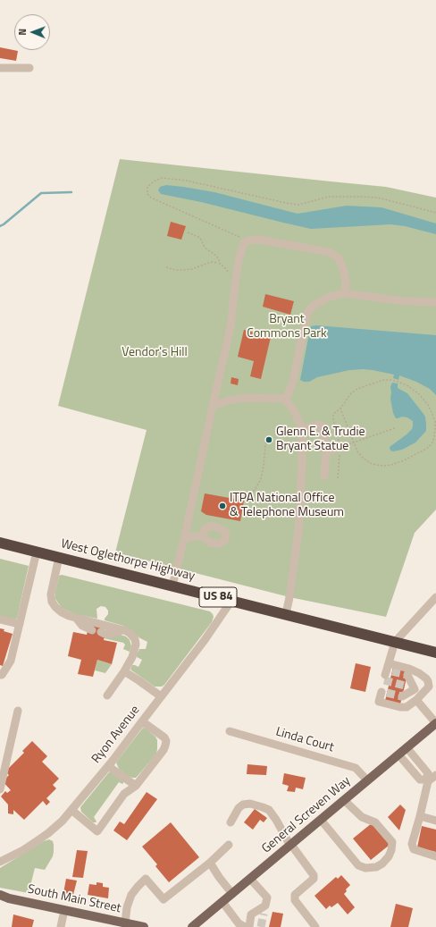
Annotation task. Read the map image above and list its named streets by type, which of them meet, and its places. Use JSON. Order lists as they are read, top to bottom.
{
  "streets": {
    "highway": ["West Oglethorpe Highway", "US 84"],
    "main road": ["General Screven Way", "South Main Street"],
    "street": ["Ryon Avenue", "Linda Court"]
  },
  "crossings": [
    ["West Oglethorpe Highway", "Ryon Avenue"],
    ["Linda Court", "General Screven Way"]
  ],
  "parks": ["Bryant Commons Park", "Vendor's Hill"],
  "places": ["Glenn E. & Trudie Bryant Statue", "ITPA National Office & Telephone Museum"],
  "north": "left"
}
